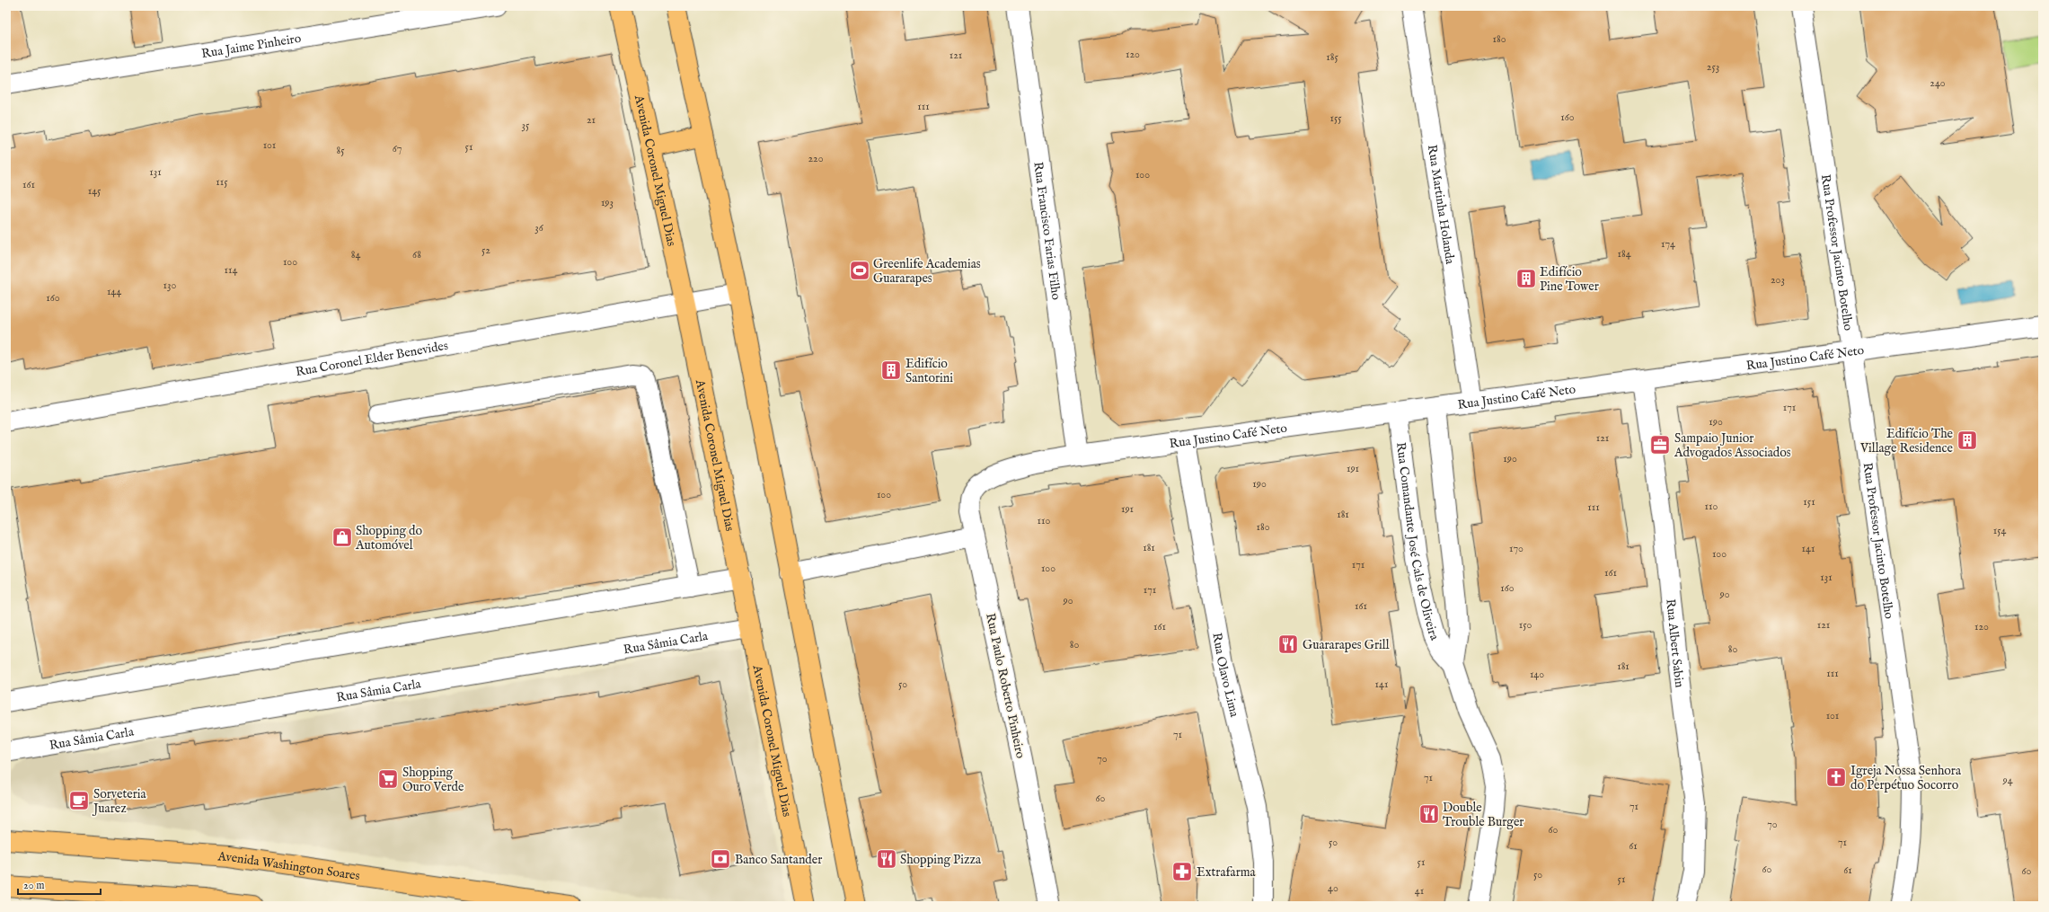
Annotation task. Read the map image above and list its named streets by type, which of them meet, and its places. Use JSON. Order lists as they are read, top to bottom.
{
  "streets": {
    "main road": ["Avenida Coronel Miguel Dias", "Avenida Washington Soares"],
    "street": [
      "Rua Jaime Pinheiro",
      "Rua Martinha Holanda",
      "Rua Francisco Farias Filho",
      "Rua Professor Jacinto Botelho",
      "Rua Coronel Elder Benevides",
      "Rua Justino Café Neto",
      "Rua Comandante José Cals de Oliveira",
      "Rua Sâmia Carla",
      "Rua Albert Sabin",
      "Rua Olavo Lima",
      "Rua Paulo Roberto Pinheiro"
    ]
  },
  "crossings": [
    ["Avenida Coronel Miguel Dias", "Rua Coronel Elder Benevides"],
    ["Avenida Coronel Miguel Dias", "Rua Sâmia Carla"],
    ["Rua Martinha Holanda", "Rua Justino Café Neto"],
    ["Rua Francisco Farias Filho", "Rua Justino Café Neto"],
    ["Rua Professor Jacinto Botelho", "Rua Justino Café Neto"],
    ["Rua Justino Café Neto", "Rua Comandante José Cals de Oliveira"],
    ["Rua Justino Café Neto", "Rua Albert Sabin"],
    ["Rua Justino Café Neto", "Rua Olavo Lima"],
    ["Rua Justino Café Neto", "Rua Paulo Roberto Pinheiro"]
  ],
  "places": {
    "sports": ["Greenlife Academias Guararapes"],
    "building": ["Edifício Pine Tower", "Edifício Santorini", "Edifício The Village Residence"],
    "office": ["Sampaio Junior Advogados Associados"],
    "shop": ["Shopping do Automóvel"],
    "restaurant": ["Guararapes Grill", "Double Trouble Burger", "Shopping Pizza"],
    "church": ["Igreja Nossa Senhora do Perpétuo Socorro"],
    "supermarket": ["Shopping Ouro Verde"],
    "cafe": ["Sorveteria Juarez"],
    "bank": ["Banco Santander"],
    "pharmacy": ["Extrafarma"]
  },
  "house_numbers": [
    "180",
    "120",
    "121",
    "185",
    "253",
    "240",
    "111",
    "160",
    "155",
    "21",
    "35",
    "101",
    "51",
    "67",
    "85",
    "220",
    "131",
    "100",
    "115",
    "161",
    "145",
    "193",
    "36",
    "174",
    "52",
    "184",
    "84",
    "68",
    "100",
    "114",
    "203",
    "130",
    "144",
    "160",
    "171",
    "190",
    "121",
    "190",
    "191",
    "190",
    "100",
    "151",
    "110",
    "111",
    "191",
    "181",
    "110",
    "180",
    "154",
    "181",
    "170",
    "141",
    "100",
    "171",
    "100",
    "161",
    "131",
    "160",
    "171",
    "90",
    "90",
    "161",
    "150",
    "121",
    "161",
    "120",
    "80",
    "80",
    "181",
    "111",
    "140",
    "50",
    "141",
    "101",
    "71",
    "70",
    "71",
    "94",
    "60",
    "71",
    "70",
    "60",
    "50",
    "71",
    "61",
    "51",
    "60",
    "61",
    "60",
    "50",
    "51",
    "40",
    "41"
  ],
  "scale_bar": "20 m"
}
